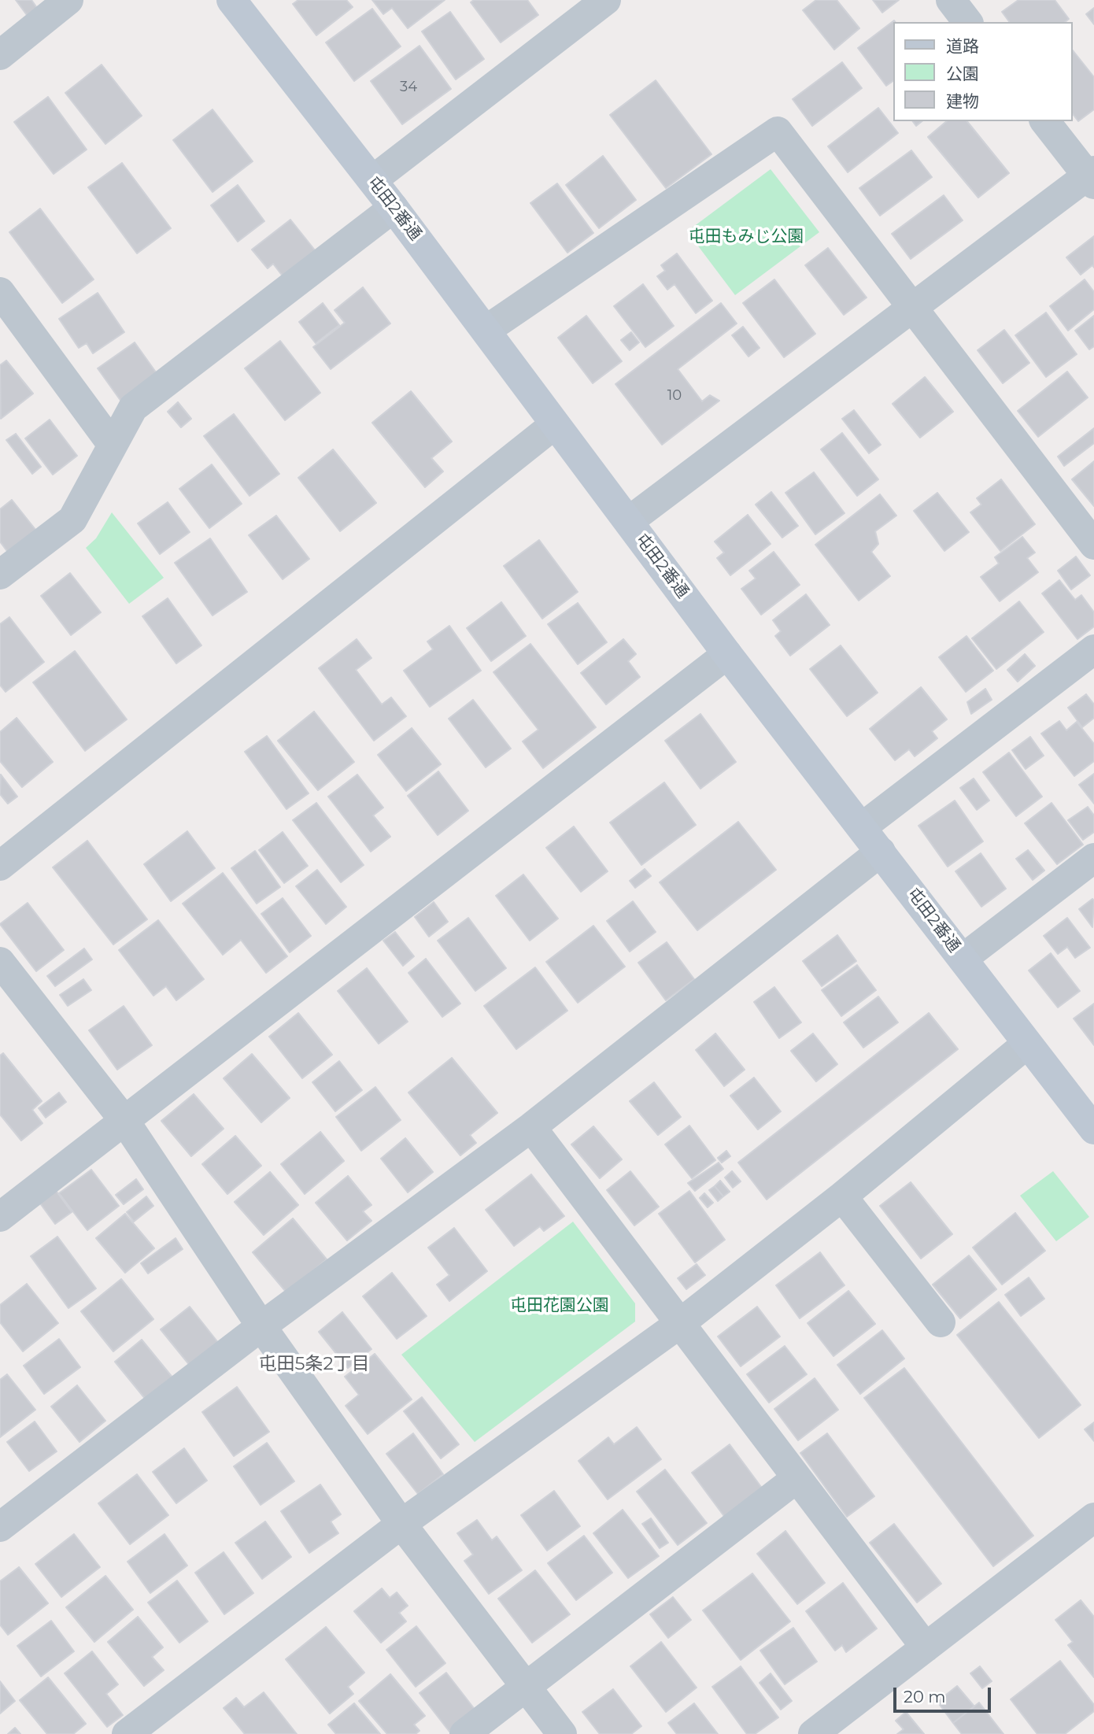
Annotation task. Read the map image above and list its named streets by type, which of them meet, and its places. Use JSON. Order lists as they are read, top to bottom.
{
  "streets": {
    "street": ["屯田2番通"]
  },
  "districts": ["屯田5条2丁目"],
  "parks": ["屯田もみじ公園", "屯田花園公園"],
  "house_numbers": ["34", "10"],
  "legend": ["道路", "公園", "建物"],
  "scale_bar": "20 m"
}
